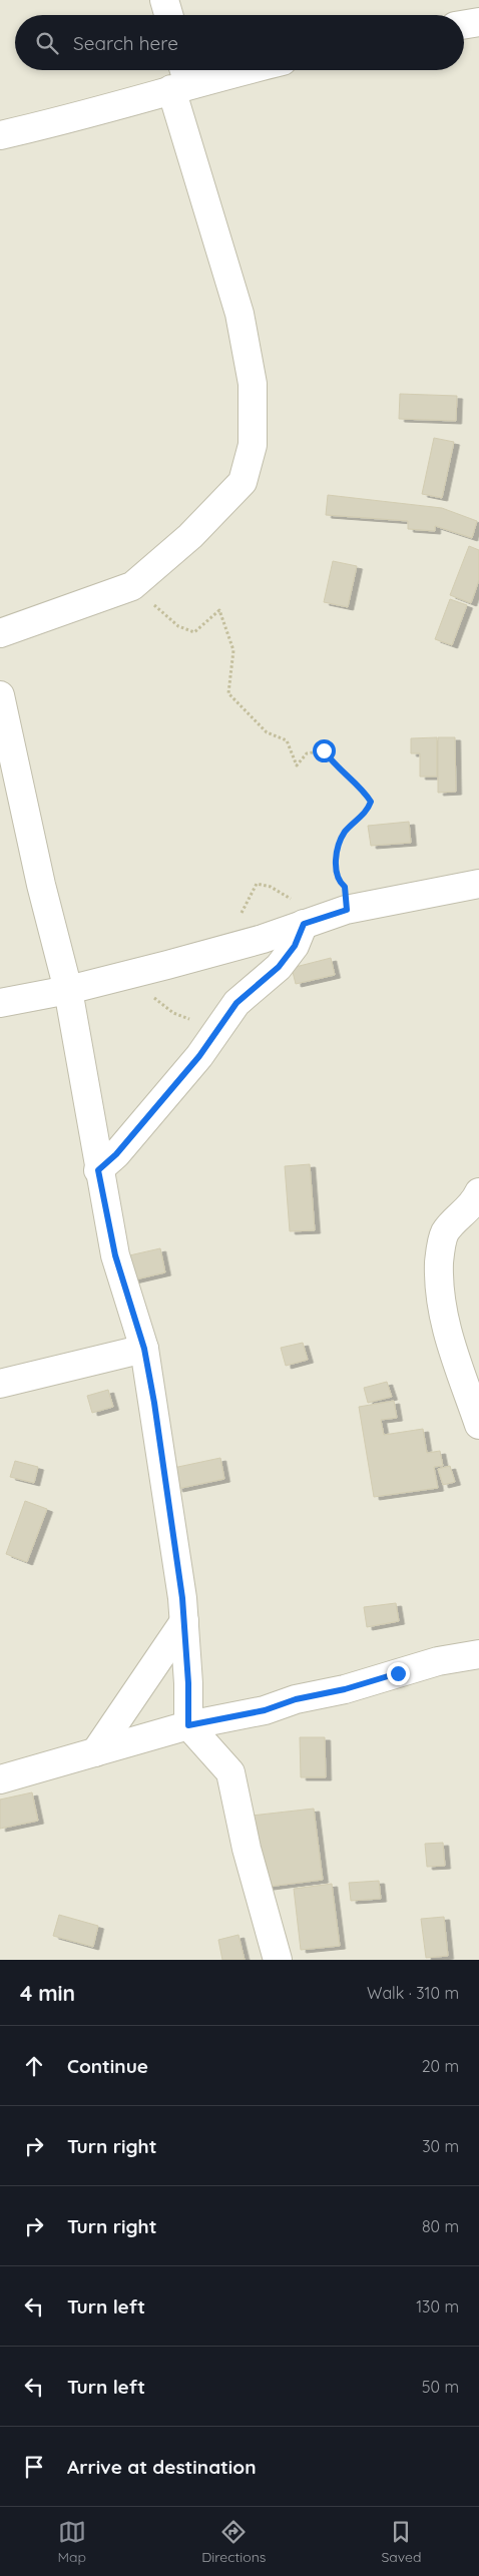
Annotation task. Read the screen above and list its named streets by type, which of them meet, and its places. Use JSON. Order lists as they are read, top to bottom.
{
  "page": {
    "search": "Search here",
    "heading": ["4 min", "Walk · 310 m"],
    "list": [
      ["Continue", "20 m"],
      ["Turn right", "30 m"],
      ["Turn right", "80 m"],
      ["Turn left", "130 m"],
      ["Turn left", "50 m"],
      "Arrive at destination"
    ],
    "nav": ["Map", "Directions", "Saved"]
  }
}
